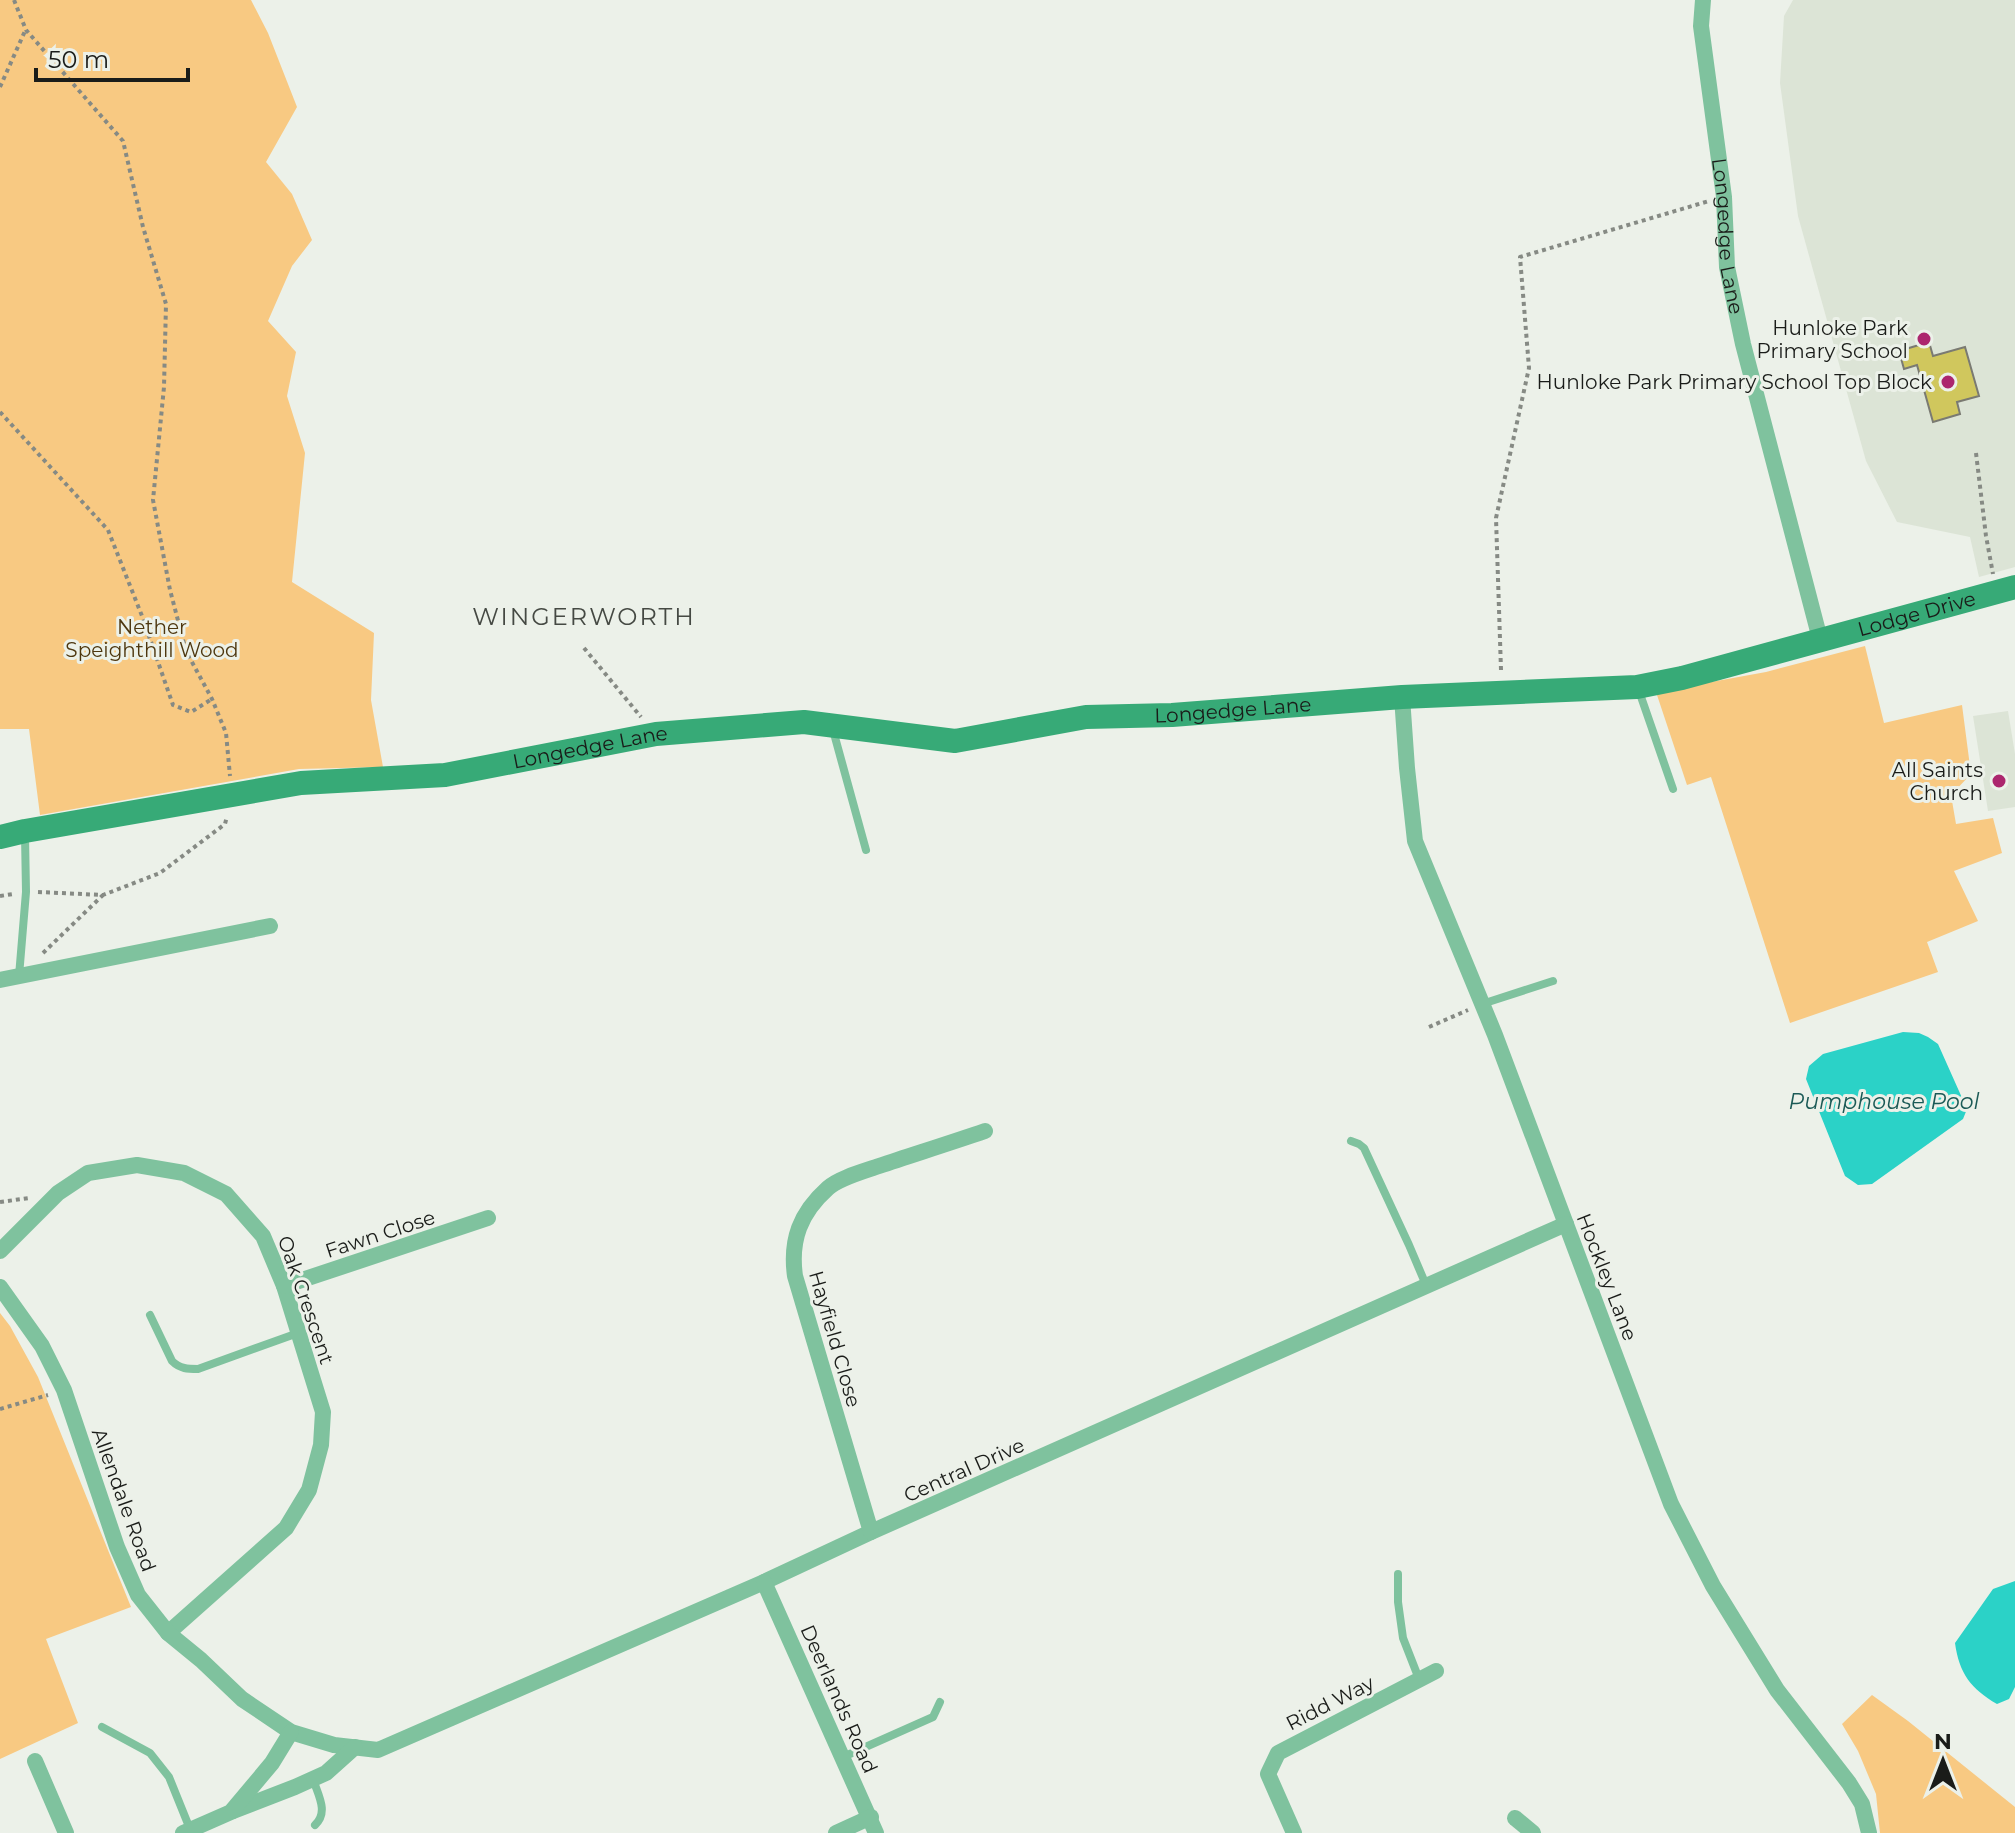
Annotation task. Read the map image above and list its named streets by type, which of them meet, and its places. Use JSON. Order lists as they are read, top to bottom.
{
  "streets": {
    "street": [
      "Longedge Lane",
      "Lodge Drive",
      "Fawn Close",
      "Hockley Lane",
      "Oak Crescent",
      "Hayfield Close",
      "Central Drive",
      "Allendale Road",
      "Deerlands Road",
      "Ridd Way"
    ]
  },
  "crossings": [
    ["Longedge Lane", "Lodge Drive"],
    ["Longedge Lane", "Hockley Lane"],
    ["Fawn Close", "Oak Crescent"],
    ["Hockley Lane", "Central Drive"],
    ["Oak Crescent", "Allendale Road"],
    ["Hayfield Close", "Central Drive"],
    ["Central Drive", "Allendale Road"],
    ["Central Drive", "Deerlands Road"]
  ],
  "districts": ["WINGERWORTH"],
  "water": ["Pumphouse Pool"],
  "parks": ["Nether Speighthill Wood"],
  "places": ["Hunloke Park Primary School", "Hunloke Park Primary School Top Block", "All Saints Church"],
  "scale_bar": "50 m",
  "north": "top"
}
